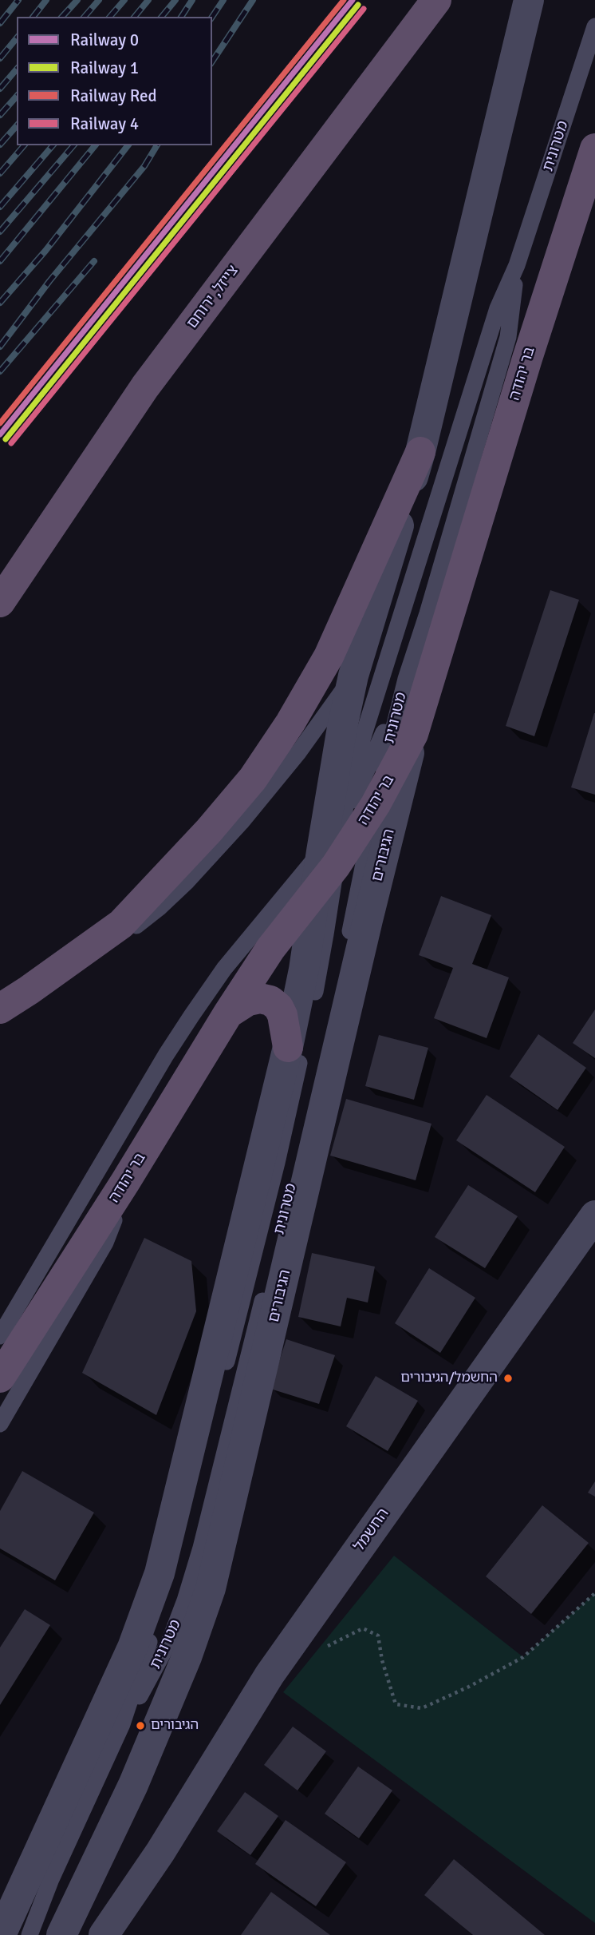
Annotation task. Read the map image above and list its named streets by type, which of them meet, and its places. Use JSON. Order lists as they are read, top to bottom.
{
  "streets": {
    "highway": ["צייזל, ירוחם", "בר יהודה"],
    "street": ["הגיבורים", "החשמל"],
    "lane": ["מטרונית"]
  },
  "crossings": [
    ["מטרונית", "בר יהודה"],
    ["בר יהודה", "הגיבורים"]
  ],
  "places": ["החשמל/הגיבורים", "הגיבורים"],
  "lines": [
    "rail line 0",
    "rail line Red",
    "rail line 1",
    "rail line 4"
  ],
  "legend": [
    "Railway 0",
    "Railway 1",
    "Railway Red",
    "Railway 4"
  ]
}
